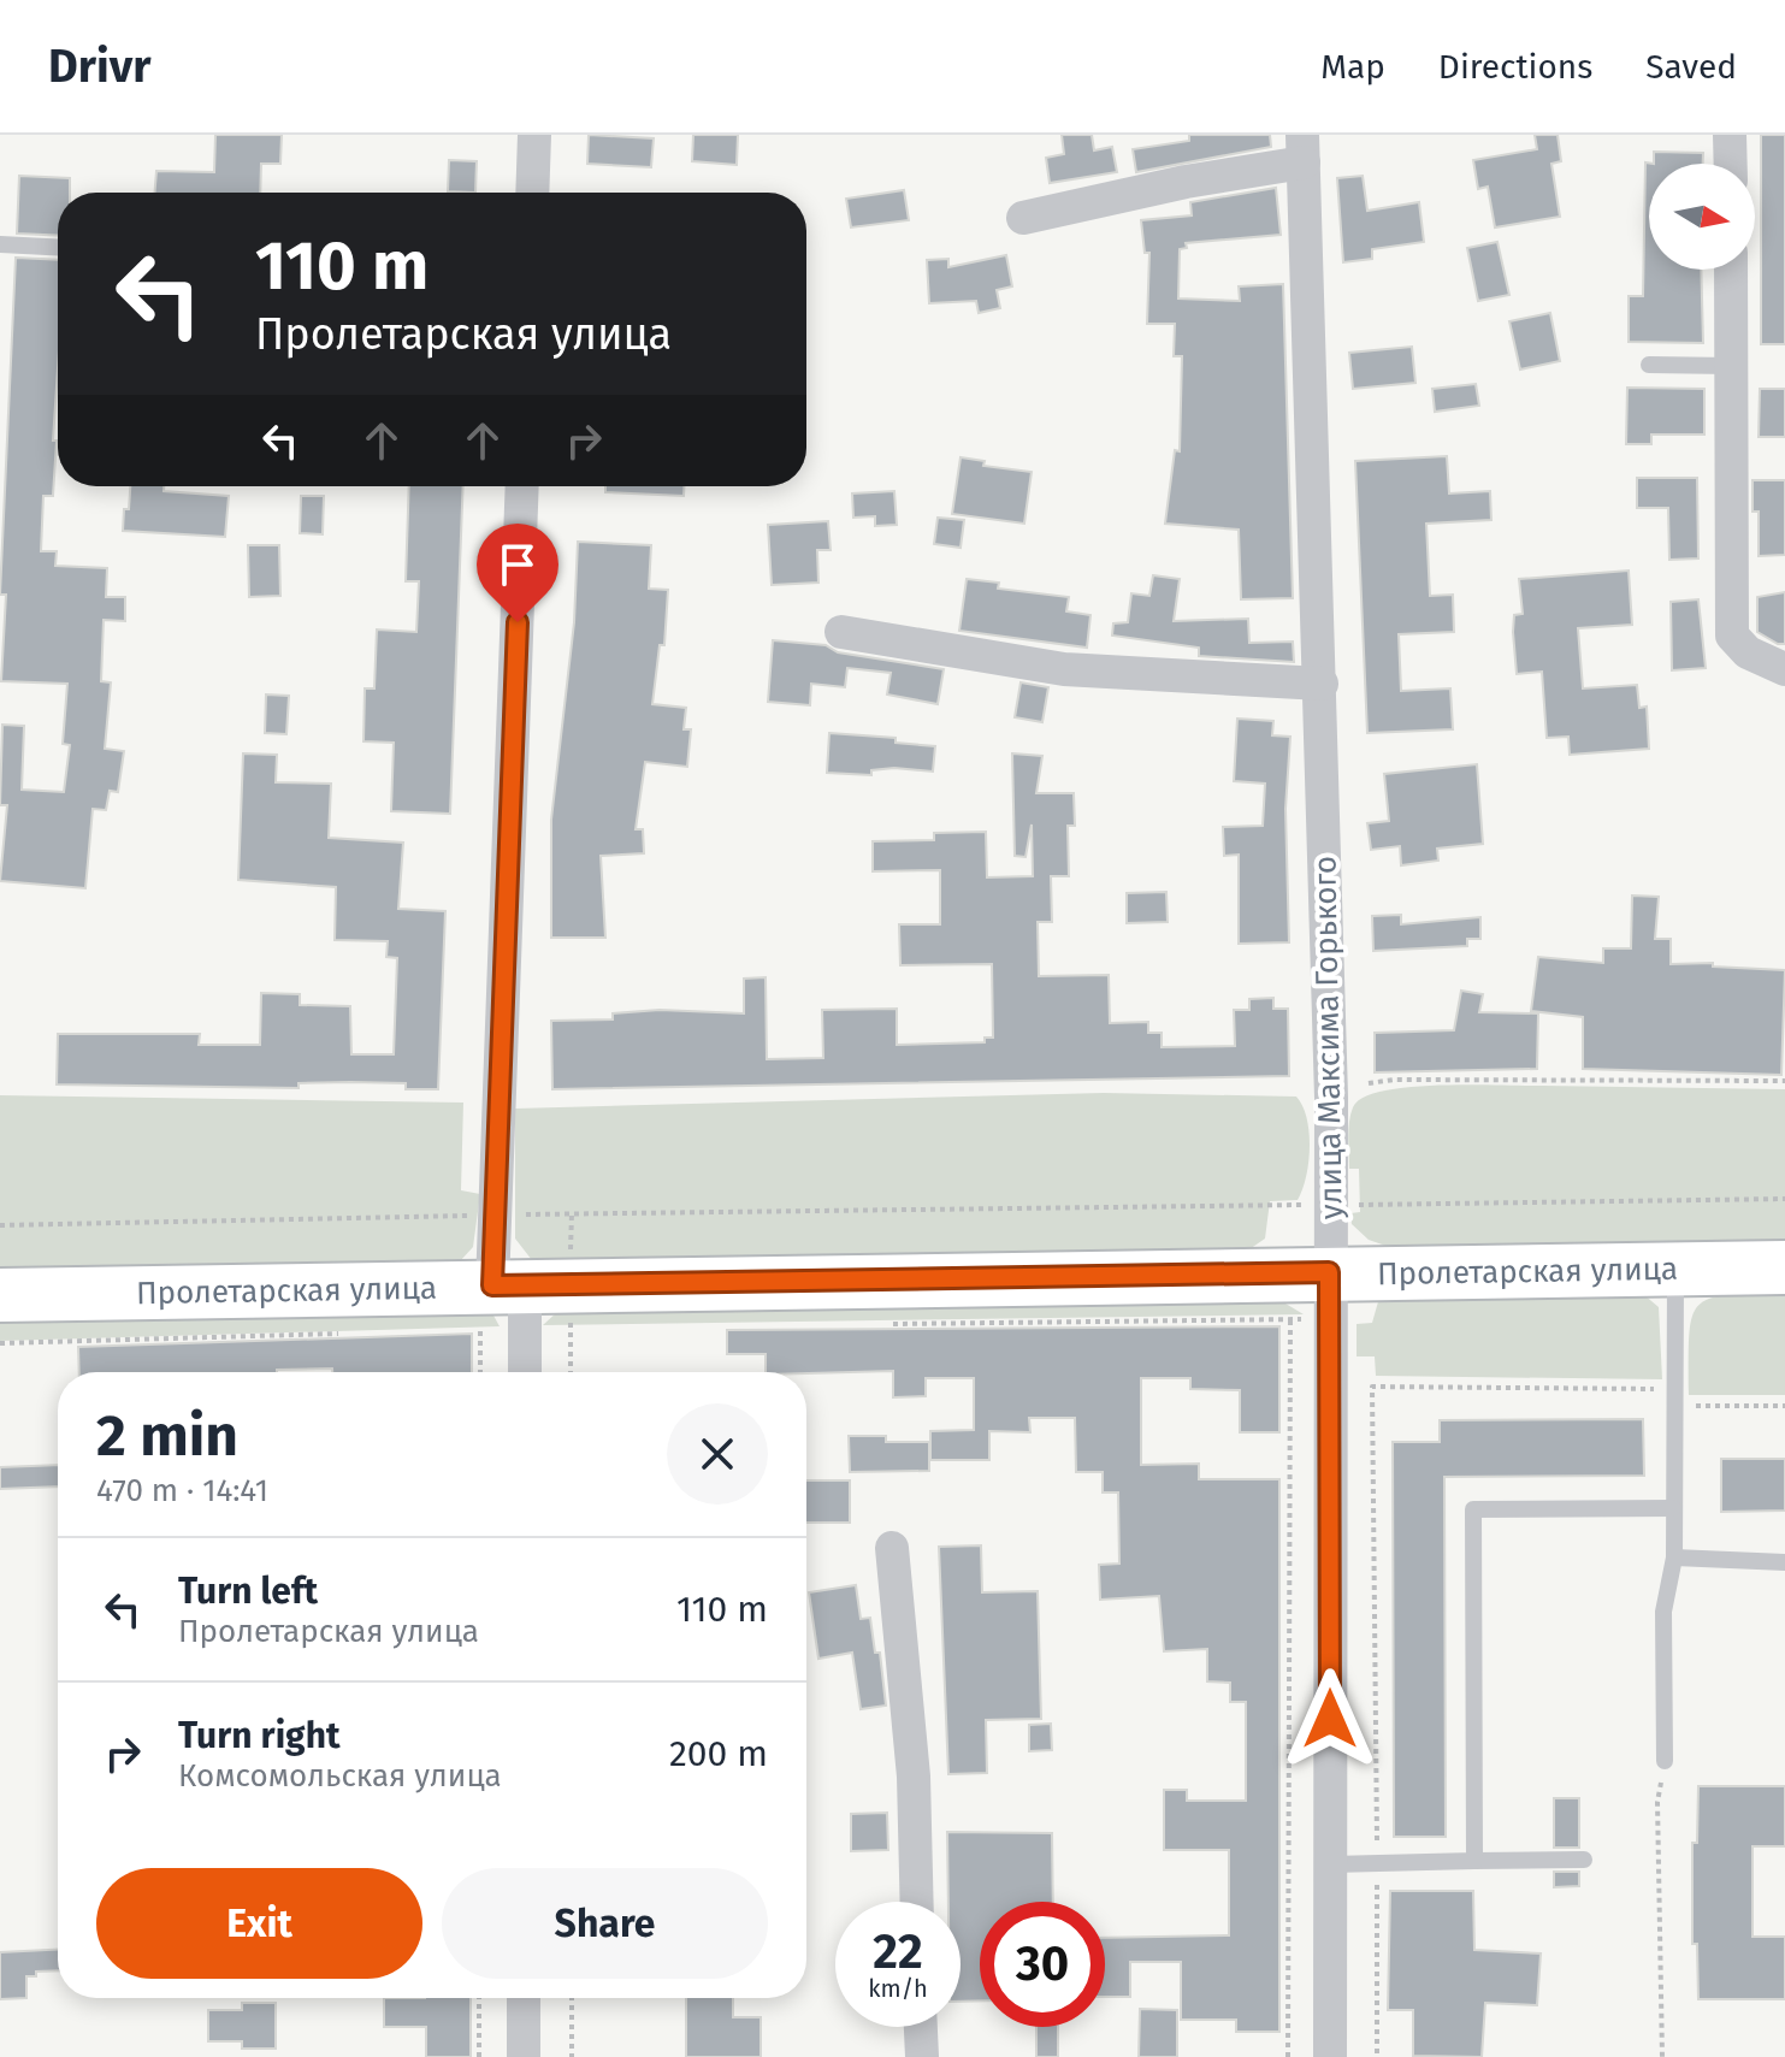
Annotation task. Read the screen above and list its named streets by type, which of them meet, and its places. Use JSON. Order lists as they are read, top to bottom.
{
  "streets": {
    "main road": ["Пролетарская улица"],
    "street": ["улица Максима Горького"]
  },
  "crossings": [
    ["улица Максима Горького", "Пролетарская улица"]
  ],
  "north": "right",
  "page": {
    "header": "Drivr",
    "nav": ["Map", "Directions", "Saved"],
    "turn": ["110 m", "Пролетарская улица"],
    "heading": ["2 min", "470 m · 14:41"],
    "list": [
      {
        "name": "Turn left",
        "note": "Пролетарская улица",
        "value": "110 m"
      },
      {
        "name": "Turn right",
        "note": "Комсомольская улица",
        "value": "200 m"
      }
    ],
    "buttons": ["Exit", "Share"],
    "speed": "22 km/h",
    "limit": "30"
  }
}
